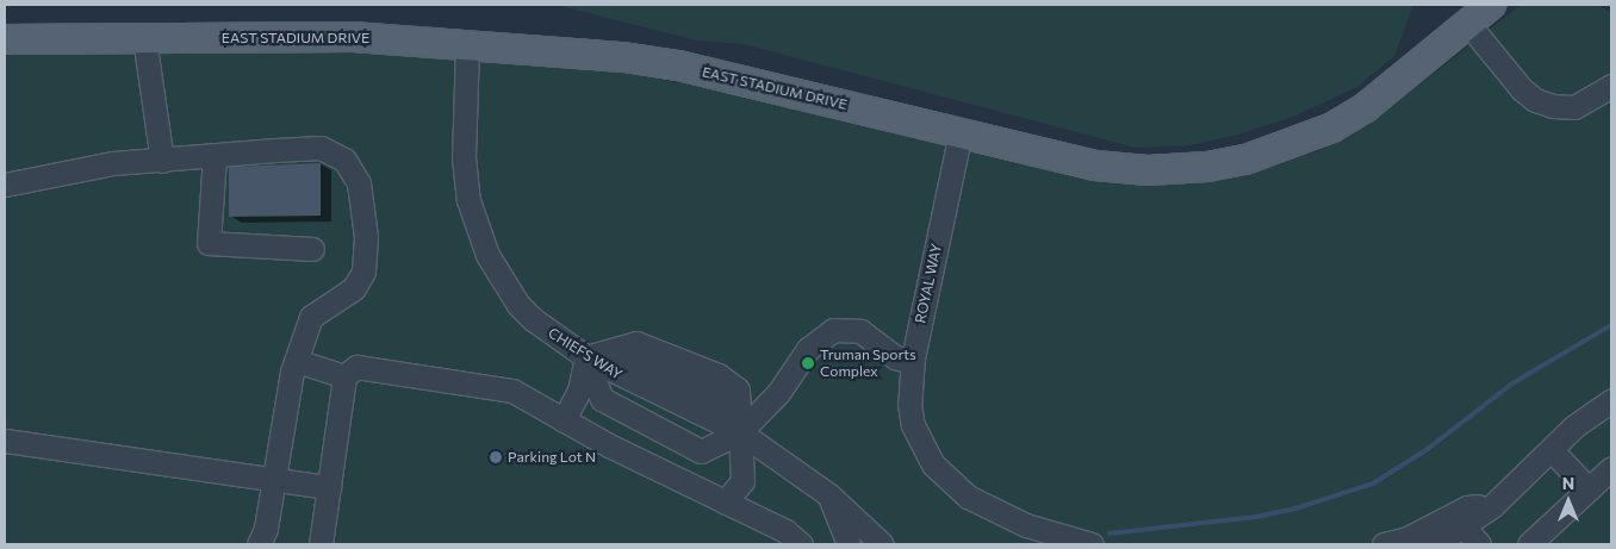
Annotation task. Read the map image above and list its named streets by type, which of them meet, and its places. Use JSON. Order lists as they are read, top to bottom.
{
  "streets": {
    "main road": ["EAST STADIUM DRIVE"],
    "street": ["ROYAL WAY", "CHIEFS WAY"]
  },
  "crossings": [
    ["EAST STADIUM DRIVE", "ROYAL WAY"],
    ["EAST STADIUM DRIVE", "CHIEFS WAY"]
  ],
  "places": ["Truman Sports Complex", "Parking Lot N"],
  "north": "top"
}
